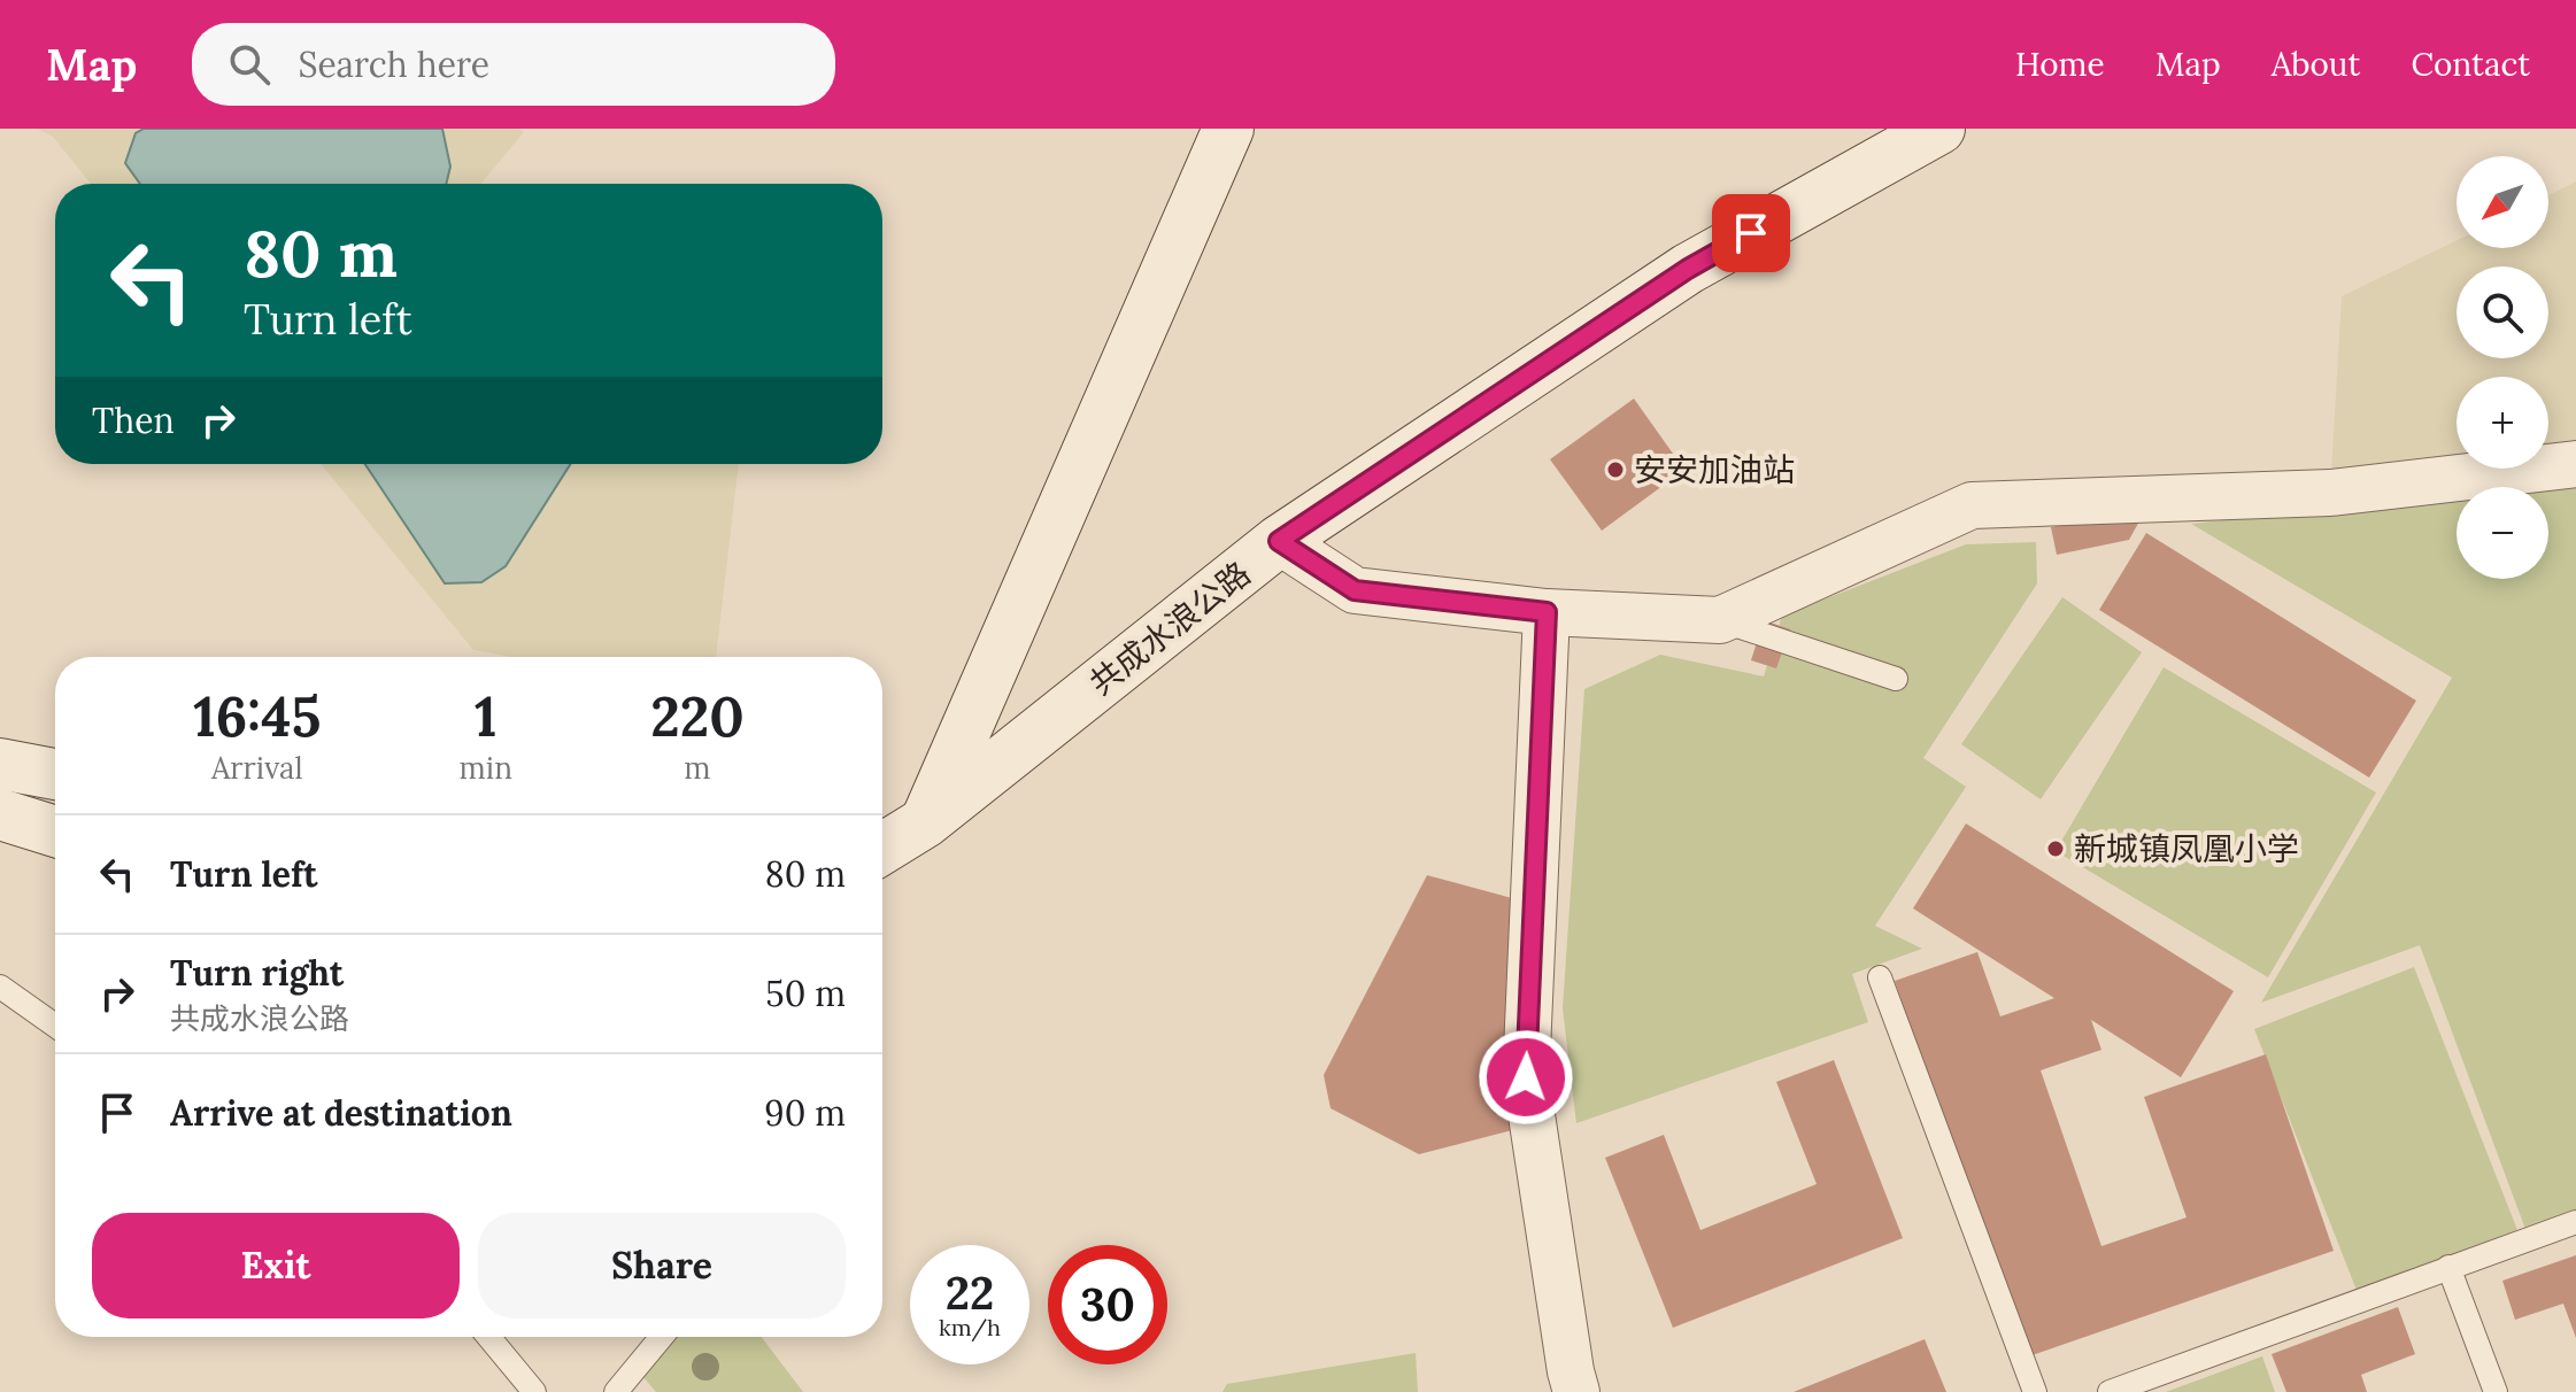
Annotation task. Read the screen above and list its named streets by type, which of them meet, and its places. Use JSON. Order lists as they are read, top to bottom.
{
  "streets": {
    "main road": ["共成水浪公路"]
  },
  "places": ["安安加油站", "新城镇凤凰小学"],
  "north": "bottom left",
  "page": {
    "header": "Map",
    "search": "Search here",
    "nav": [
      "Home",
      "Map",
      "About",
      "Contact"
    ],
    "map_buttons": ["+", "−"],
    "turn": ["80 m", "Turn left"],
    "then": "Then",
    "eta": [
      "16:45",
      "Arrival",
      "1",
      "min",
      "220",
      "m"
    ],
    "list": [
      {
        "name": "Turn left",
        "value": "80 m"
      },
      {
        "name": "Turn right",
        "note": "共成水浪公路",
        "value": "50 m"
      },
      {
        "name": "Arrive at destination",
        "value": "90 m"
      }
    ],
    "buttons": ["Exit", "Share"],
    "speed": "22 km/h",
    "limit": "30"
  }
}
